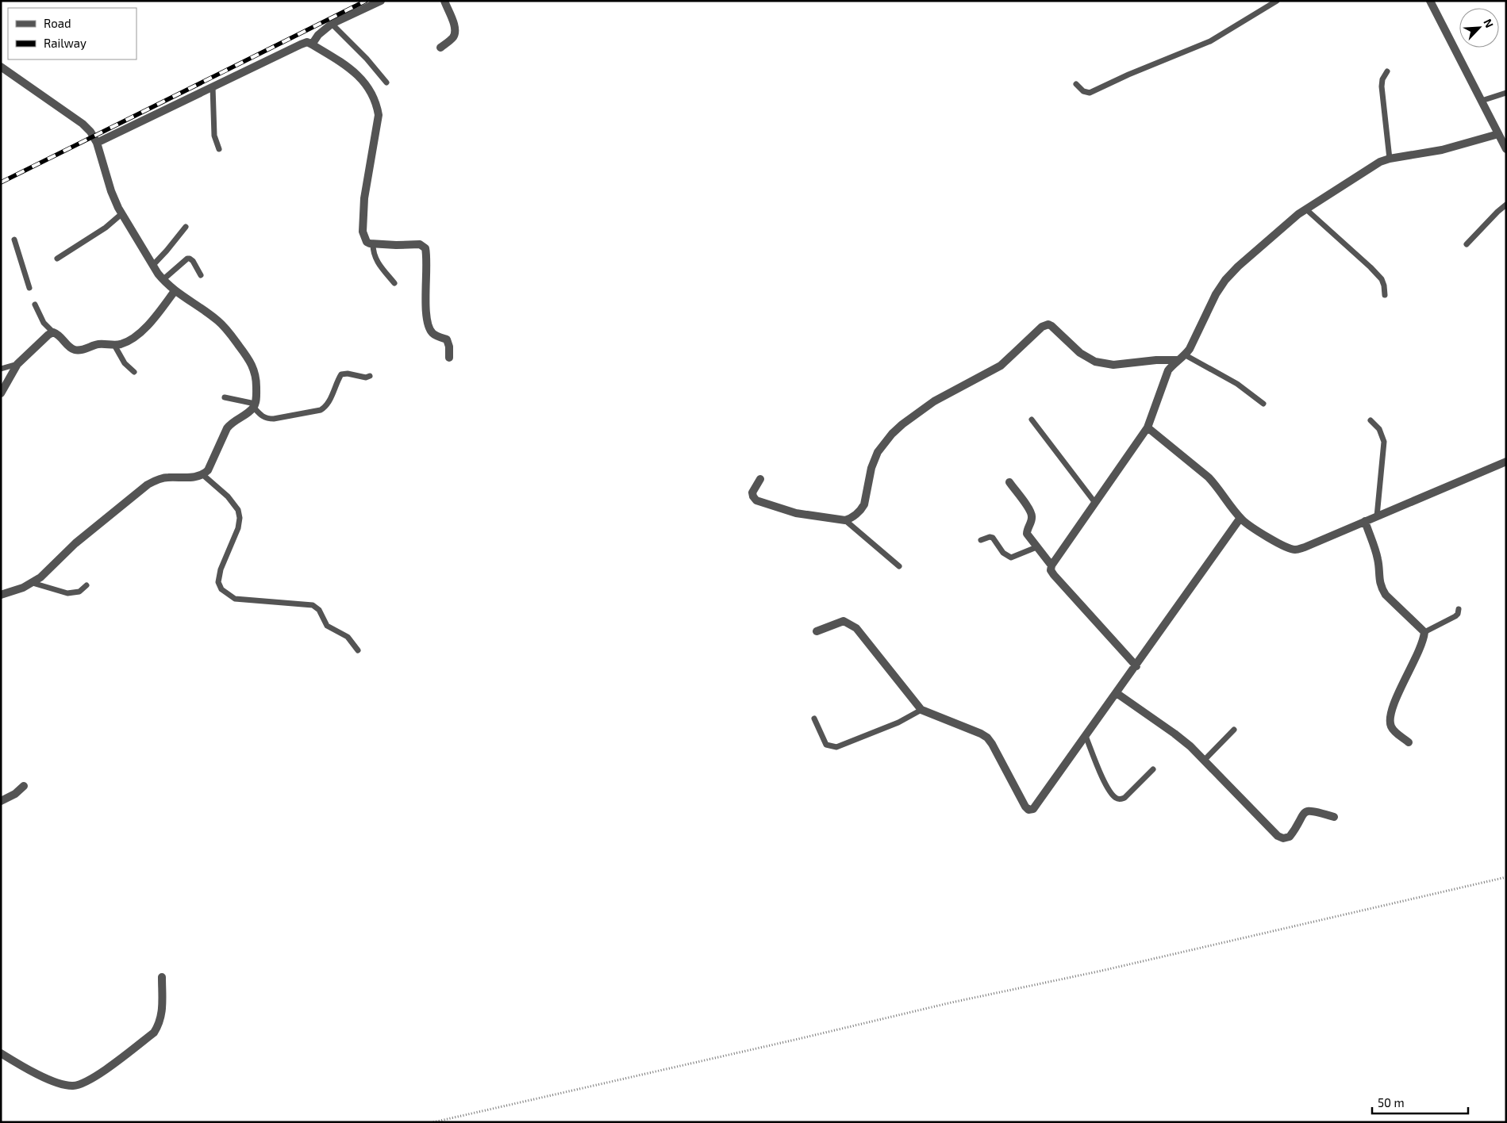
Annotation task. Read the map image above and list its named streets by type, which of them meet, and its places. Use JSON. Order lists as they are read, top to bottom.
{
  "legend": ["Road", "Railway"],
  "scale_bar": "50 m",
  "north": "top right"
}
